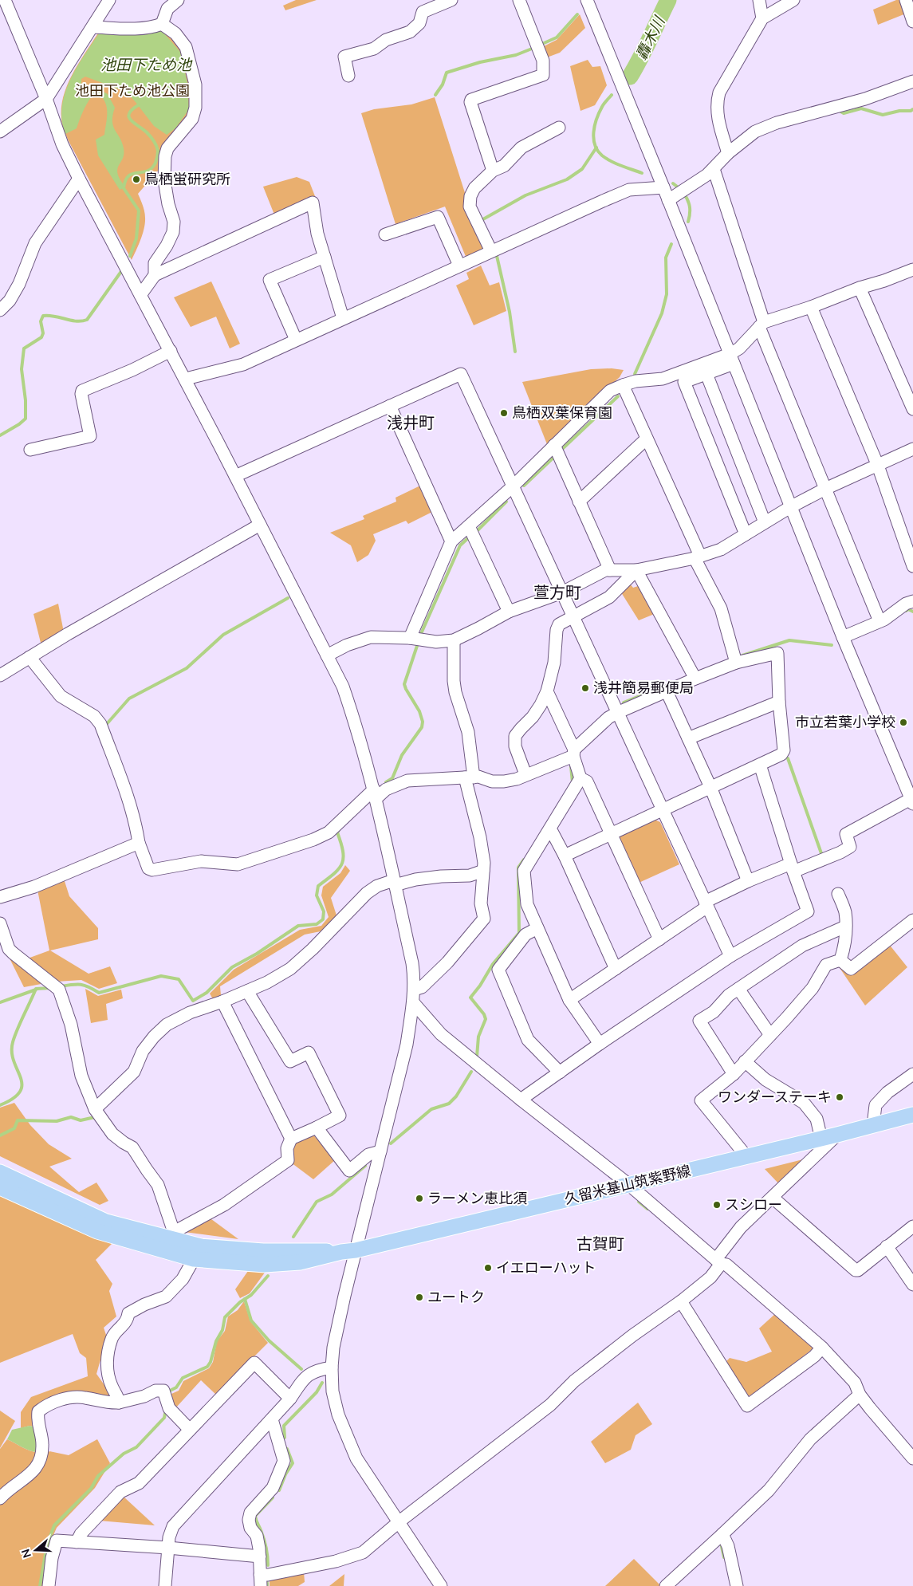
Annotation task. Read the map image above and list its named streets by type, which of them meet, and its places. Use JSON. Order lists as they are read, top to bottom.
{
  "streets": {
    "main road": ["久留米基山筑紫野線"]
  },
  "districts": ["浅井町", "萱方町", "古賀町"],
  "water": ["轟木川", "池田下ため池"],
  "parks": ["池田下ため池公園"],
  "places": [
    "鳥栖蛍研究所",
    "鳥栖双葉保育園",
    "浅井簡易郵便局",
    "市立若葉小学校",
    "ワンダーステーキ",
    "ラーメン恵比須",
    "スシロー",
    "イエローハット",
    "ユートク"
  ],
  "north": "left"
}
